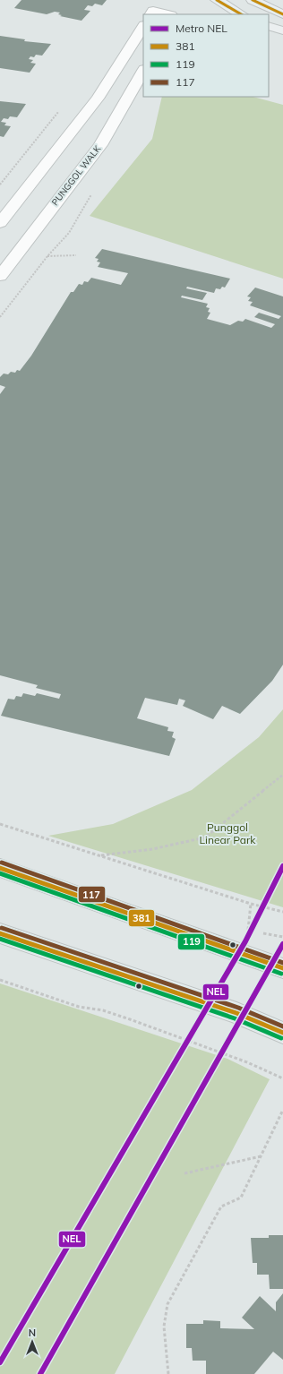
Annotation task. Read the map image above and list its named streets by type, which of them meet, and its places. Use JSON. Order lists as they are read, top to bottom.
{
  "streets": {
    "street": ["PUNGGOL WALK"]
  },
  "parks": ["Punggol Linear Park"],
  "lines": [
    "transit line 381",
    "transit line 117",
    "metro line NEL",
    "transit line 119"
  ],
  "legend": [
    "Metro NEL",
    "381",
    "119",
    "117"
  ],
  "north": "top"
}
